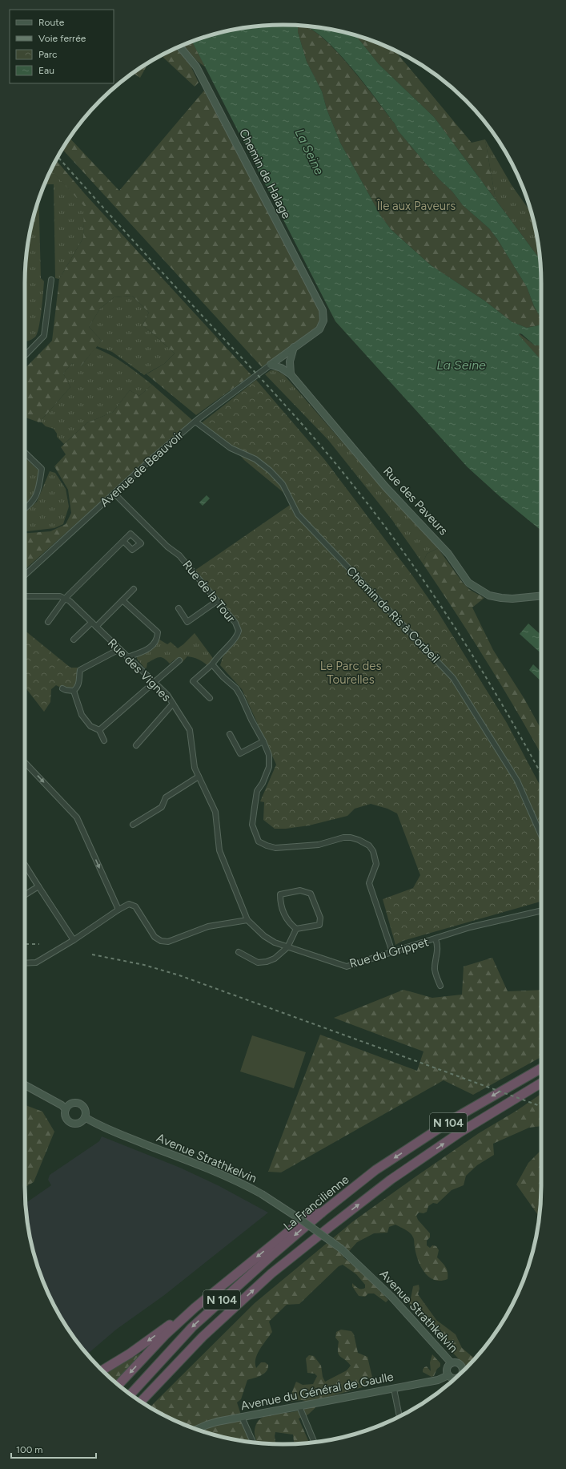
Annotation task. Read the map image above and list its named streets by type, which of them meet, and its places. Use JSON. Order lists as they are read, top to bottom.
{
  "streets": {
    "highway": ["N 104", "La Francilienne"],
    "street": [
      "Chemin de Halage",
      "Avenue de Beauvoir",
      "Rue des Paveurs",
      "Rue de la Tour",
      "Chemin de Ris à Corbeil",
      "Rue des Vignes",
      "Rue du Grippet",
      "Avenue Strathkelvin",
      "Avenue du Général de Gaulle"
    ]
  },
  "crossings": [
    ["Avenue de Beauvoir", "Rue de la Tour"],
    ["Avenue de Beauvoir", "Chemin de Ris à Corbeil"],
    ["Rue des Vignes", "Rue du Grippet"]
  ],
  "water": ["La Seine"],
  "parks": ["Île aux Paveurs", "Le Parc des Tourelles"],
  "legend": [
    "Route",
    "Voie ferrée",
    "Parc",
    "Eau"
  ],
  "scale_bar": "100 m"
}
